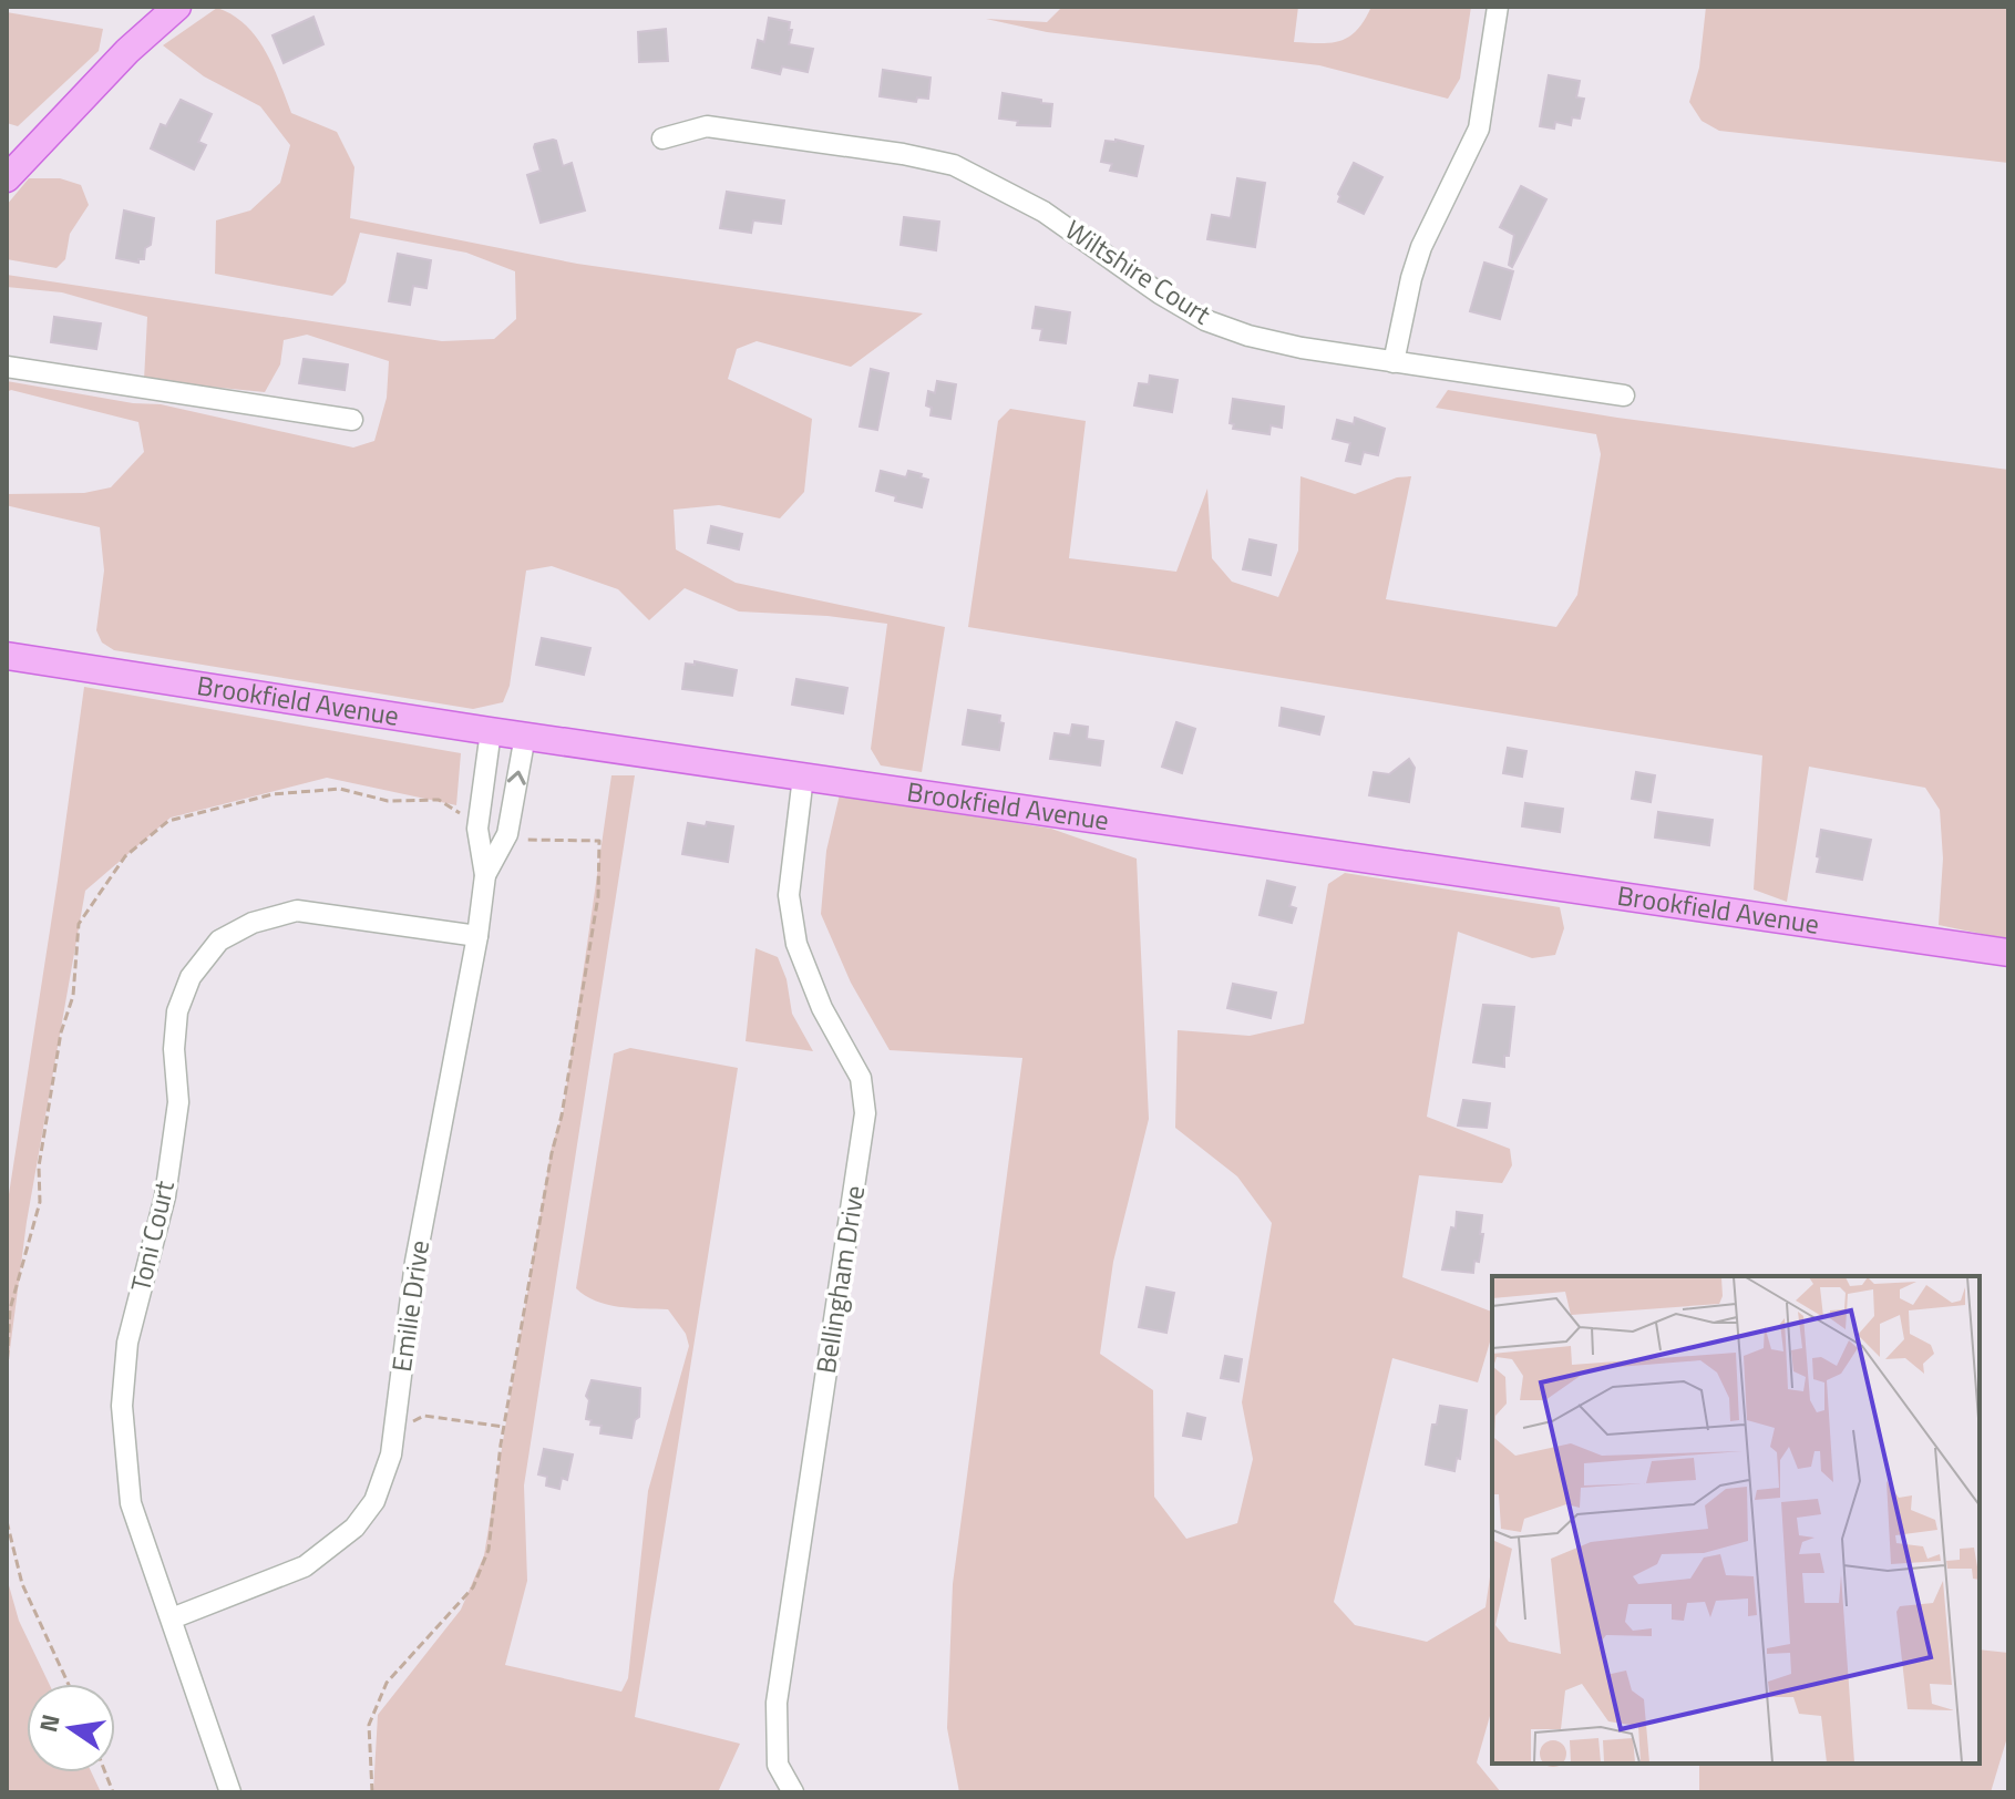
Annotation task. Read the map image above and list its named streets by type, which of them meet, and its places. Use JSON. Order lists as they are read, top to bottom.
{
  "streets": {
    "main road": ["Brookfield Avenue"],
    "street": [
      "Wiltshire Court",
      "Toni Court",
      "Bellingham Drive",
      "Emilie Drive"
    ]
  },
  "crossings": [
    ["Brookfield Avenue", "Bellingham Drive"],
    ["Brookfield Avenue", "Emilie Drive"],
    ["Toni Court", "Emilie Drive"]
  ],
  "north": "left"
}
